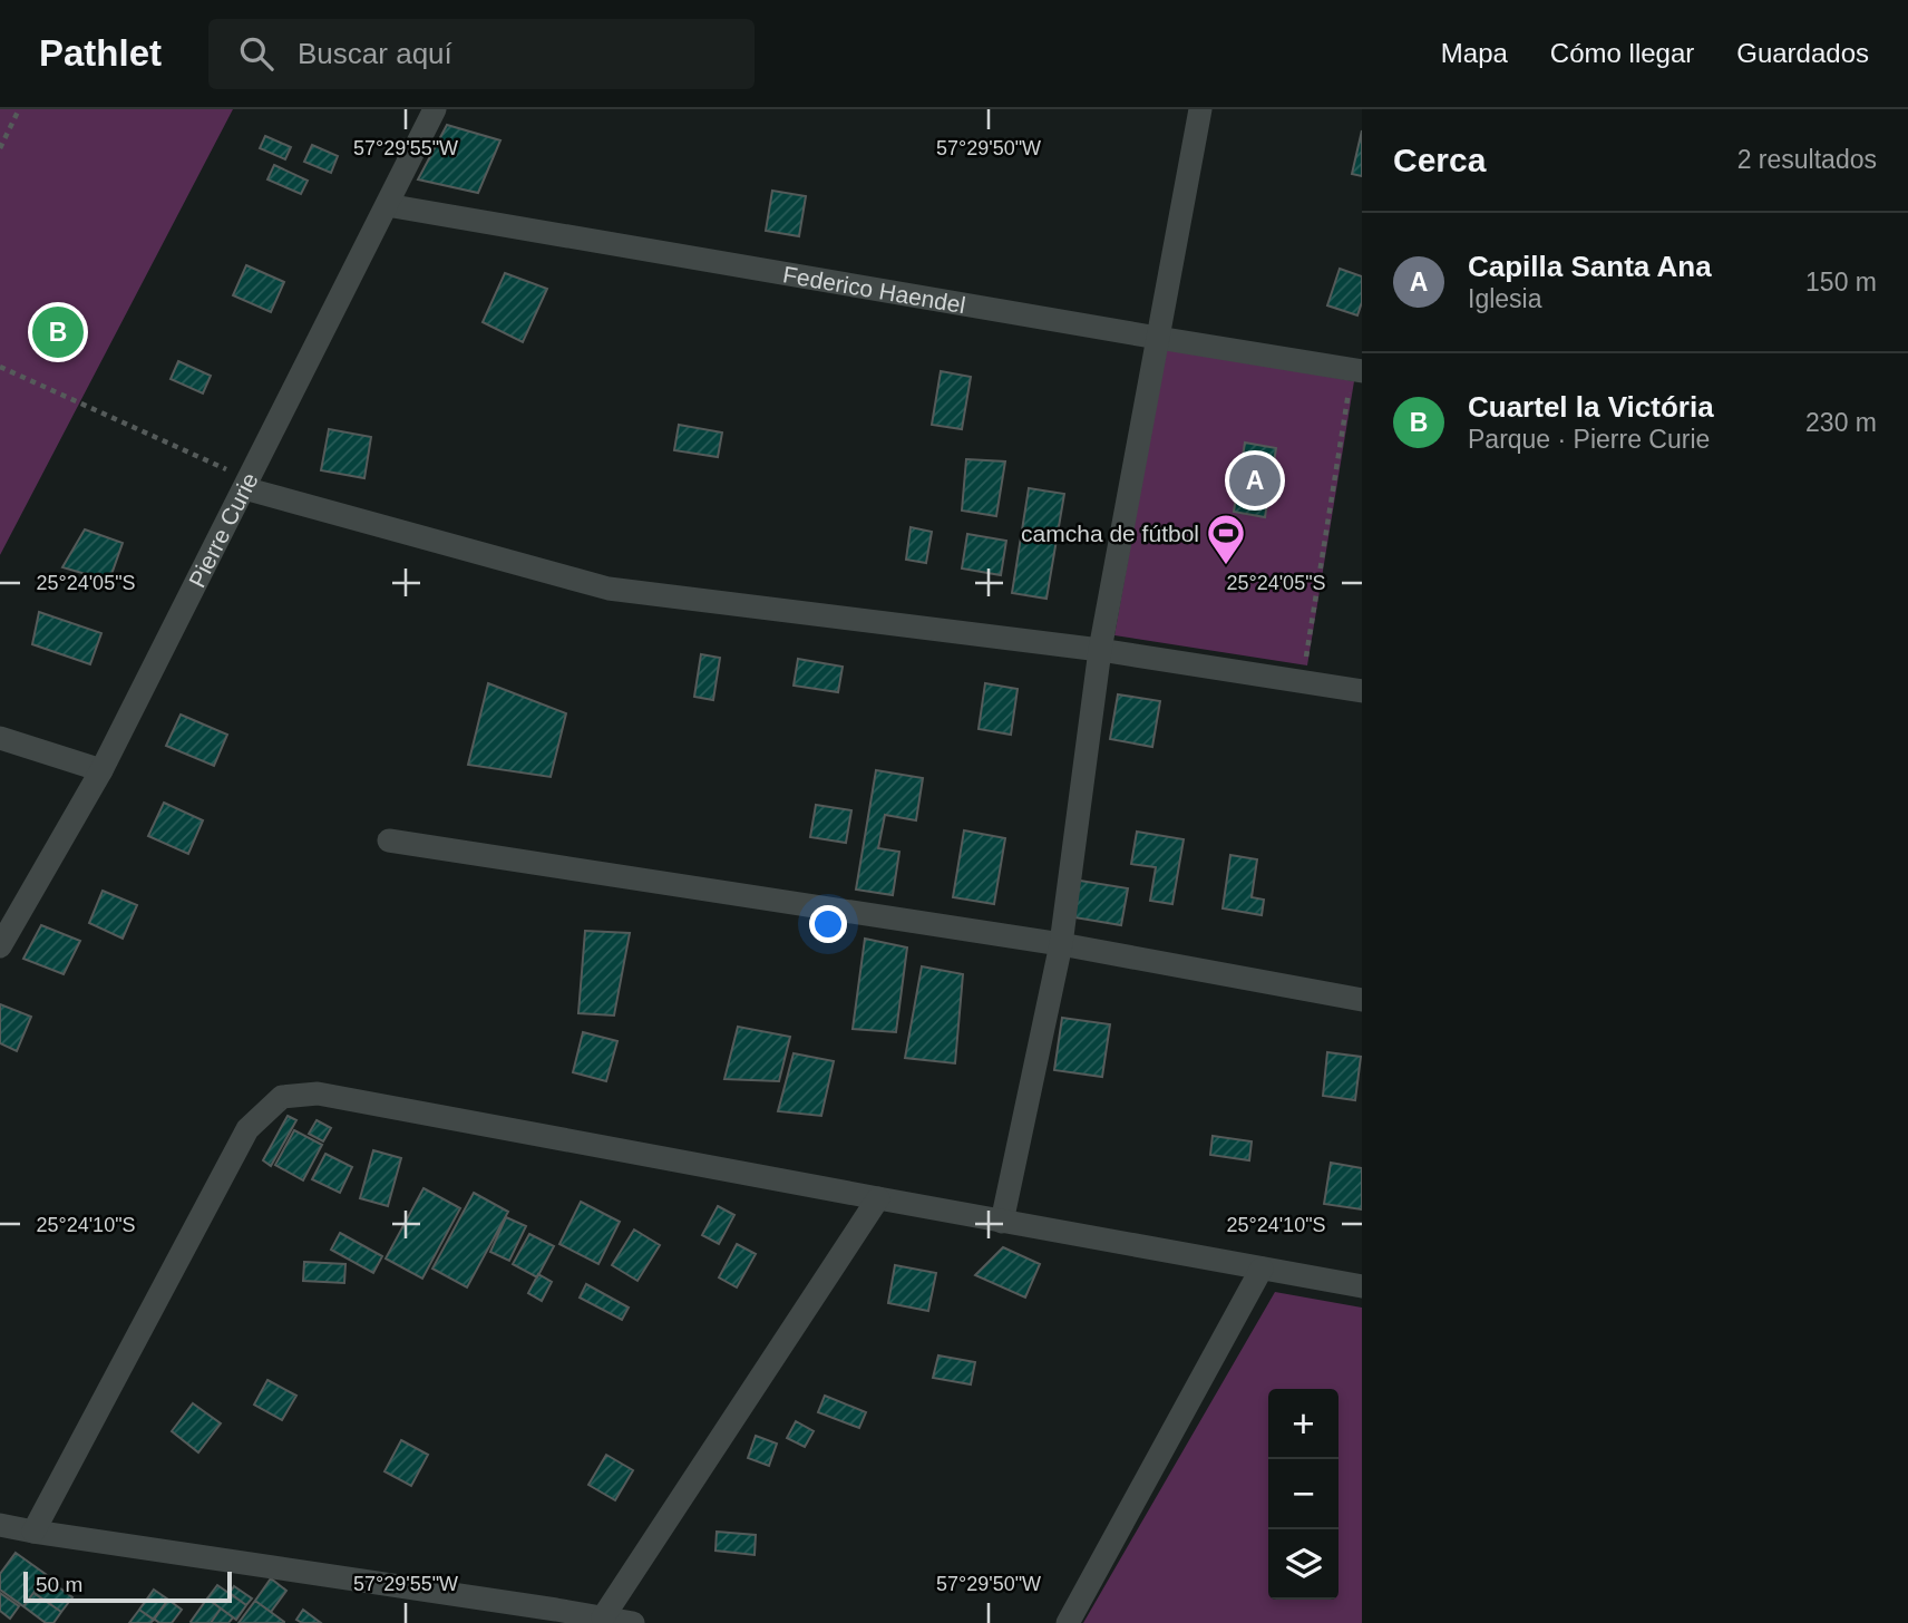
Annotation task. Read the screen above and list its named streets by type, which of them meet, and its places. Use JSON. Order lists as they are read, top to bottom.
{
  "streets": {
    "street": ["Federico Haendel", "Pierre Curie"]
  },
  "crossings": [
    ["Federico Haendel", "Pierre Curie"]
  ],
  "places": {
    "sports": ["camcha de fútbol"]
  },
  "scale_bar": "50 m",
  "page": {
    "header": "Pathlet",
    "search": "Buscar aquí",
    "nav": ["Mapa", "Cómo llegar", "Guardados"],
    "heading": ["Cerca", "2 resultados"],
    "list": [
      {
        "mark": "A",
        "name": "Capilla Santa Ana",
        "note": "Iglesia",
        "value": "150 m"
      },
      {
        "mark": "B",
        "name": "Cuartel la Victória",
        "note": "Parque · Pierre Curie",
        "value": "230 m"
      }
    ],
    "pins": ["B", "A"],
    "map_buttons": ["+", "−"],
    "scale": "50 m"
  },
  "coordinates": [
    "57°29'55\"W",
    "57°29'50\"W",
    "25°24'05\"S",
    "25°24'10\"S"
  ]
}
